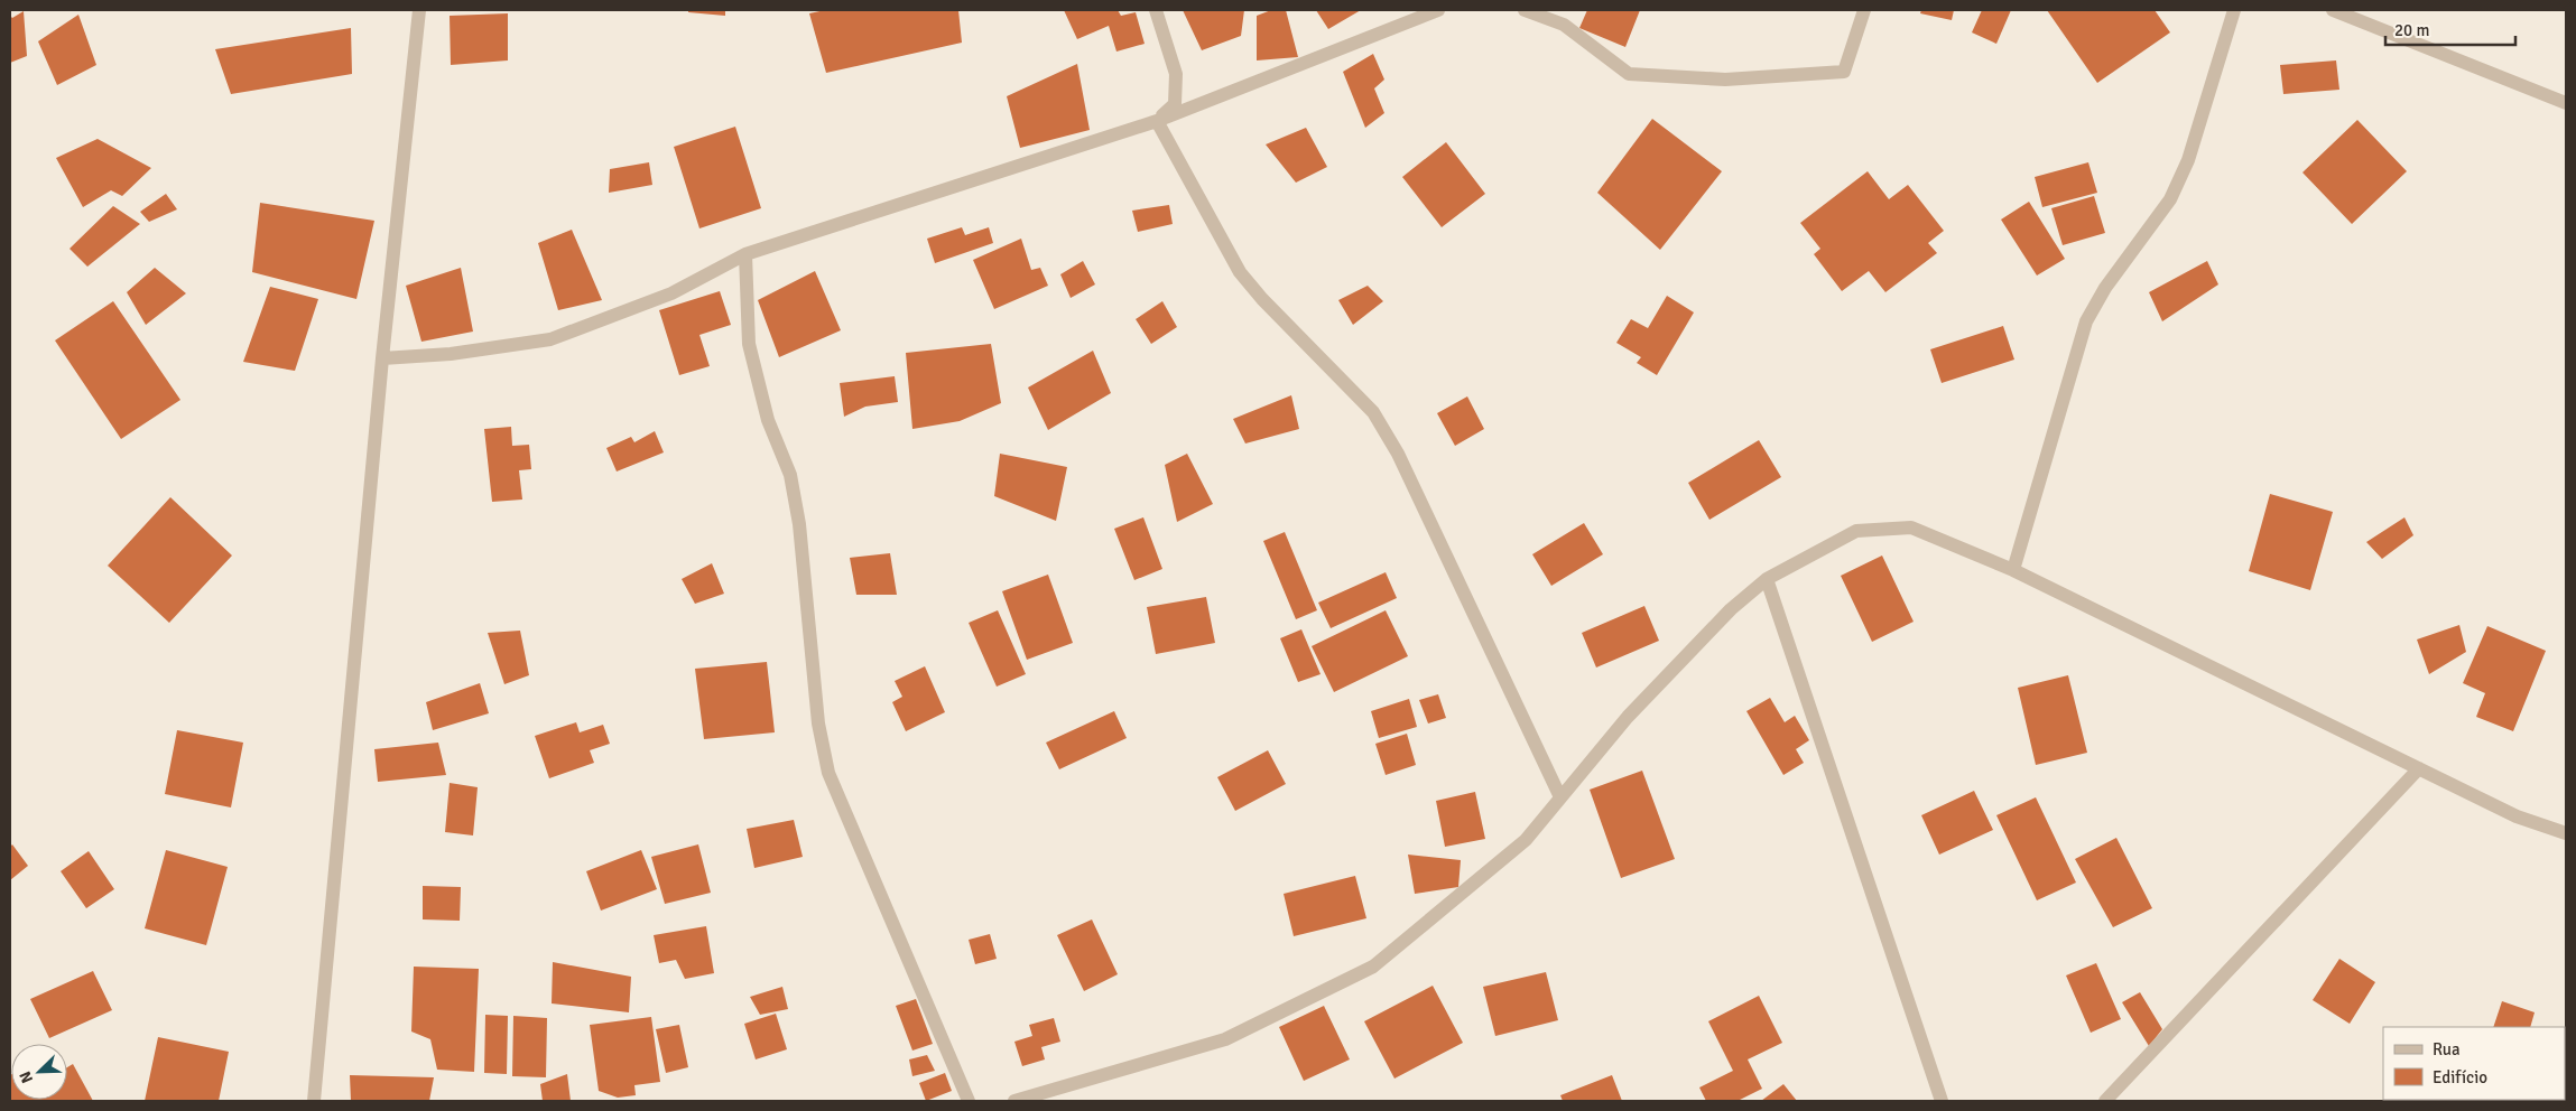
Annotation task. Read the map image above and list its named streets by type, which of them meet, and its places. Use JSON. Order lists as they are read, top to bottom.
{
  "legend": ["Rua", "Edifício"],
  "scale_bar": "20 m",
  "north": "bottom left"
}
